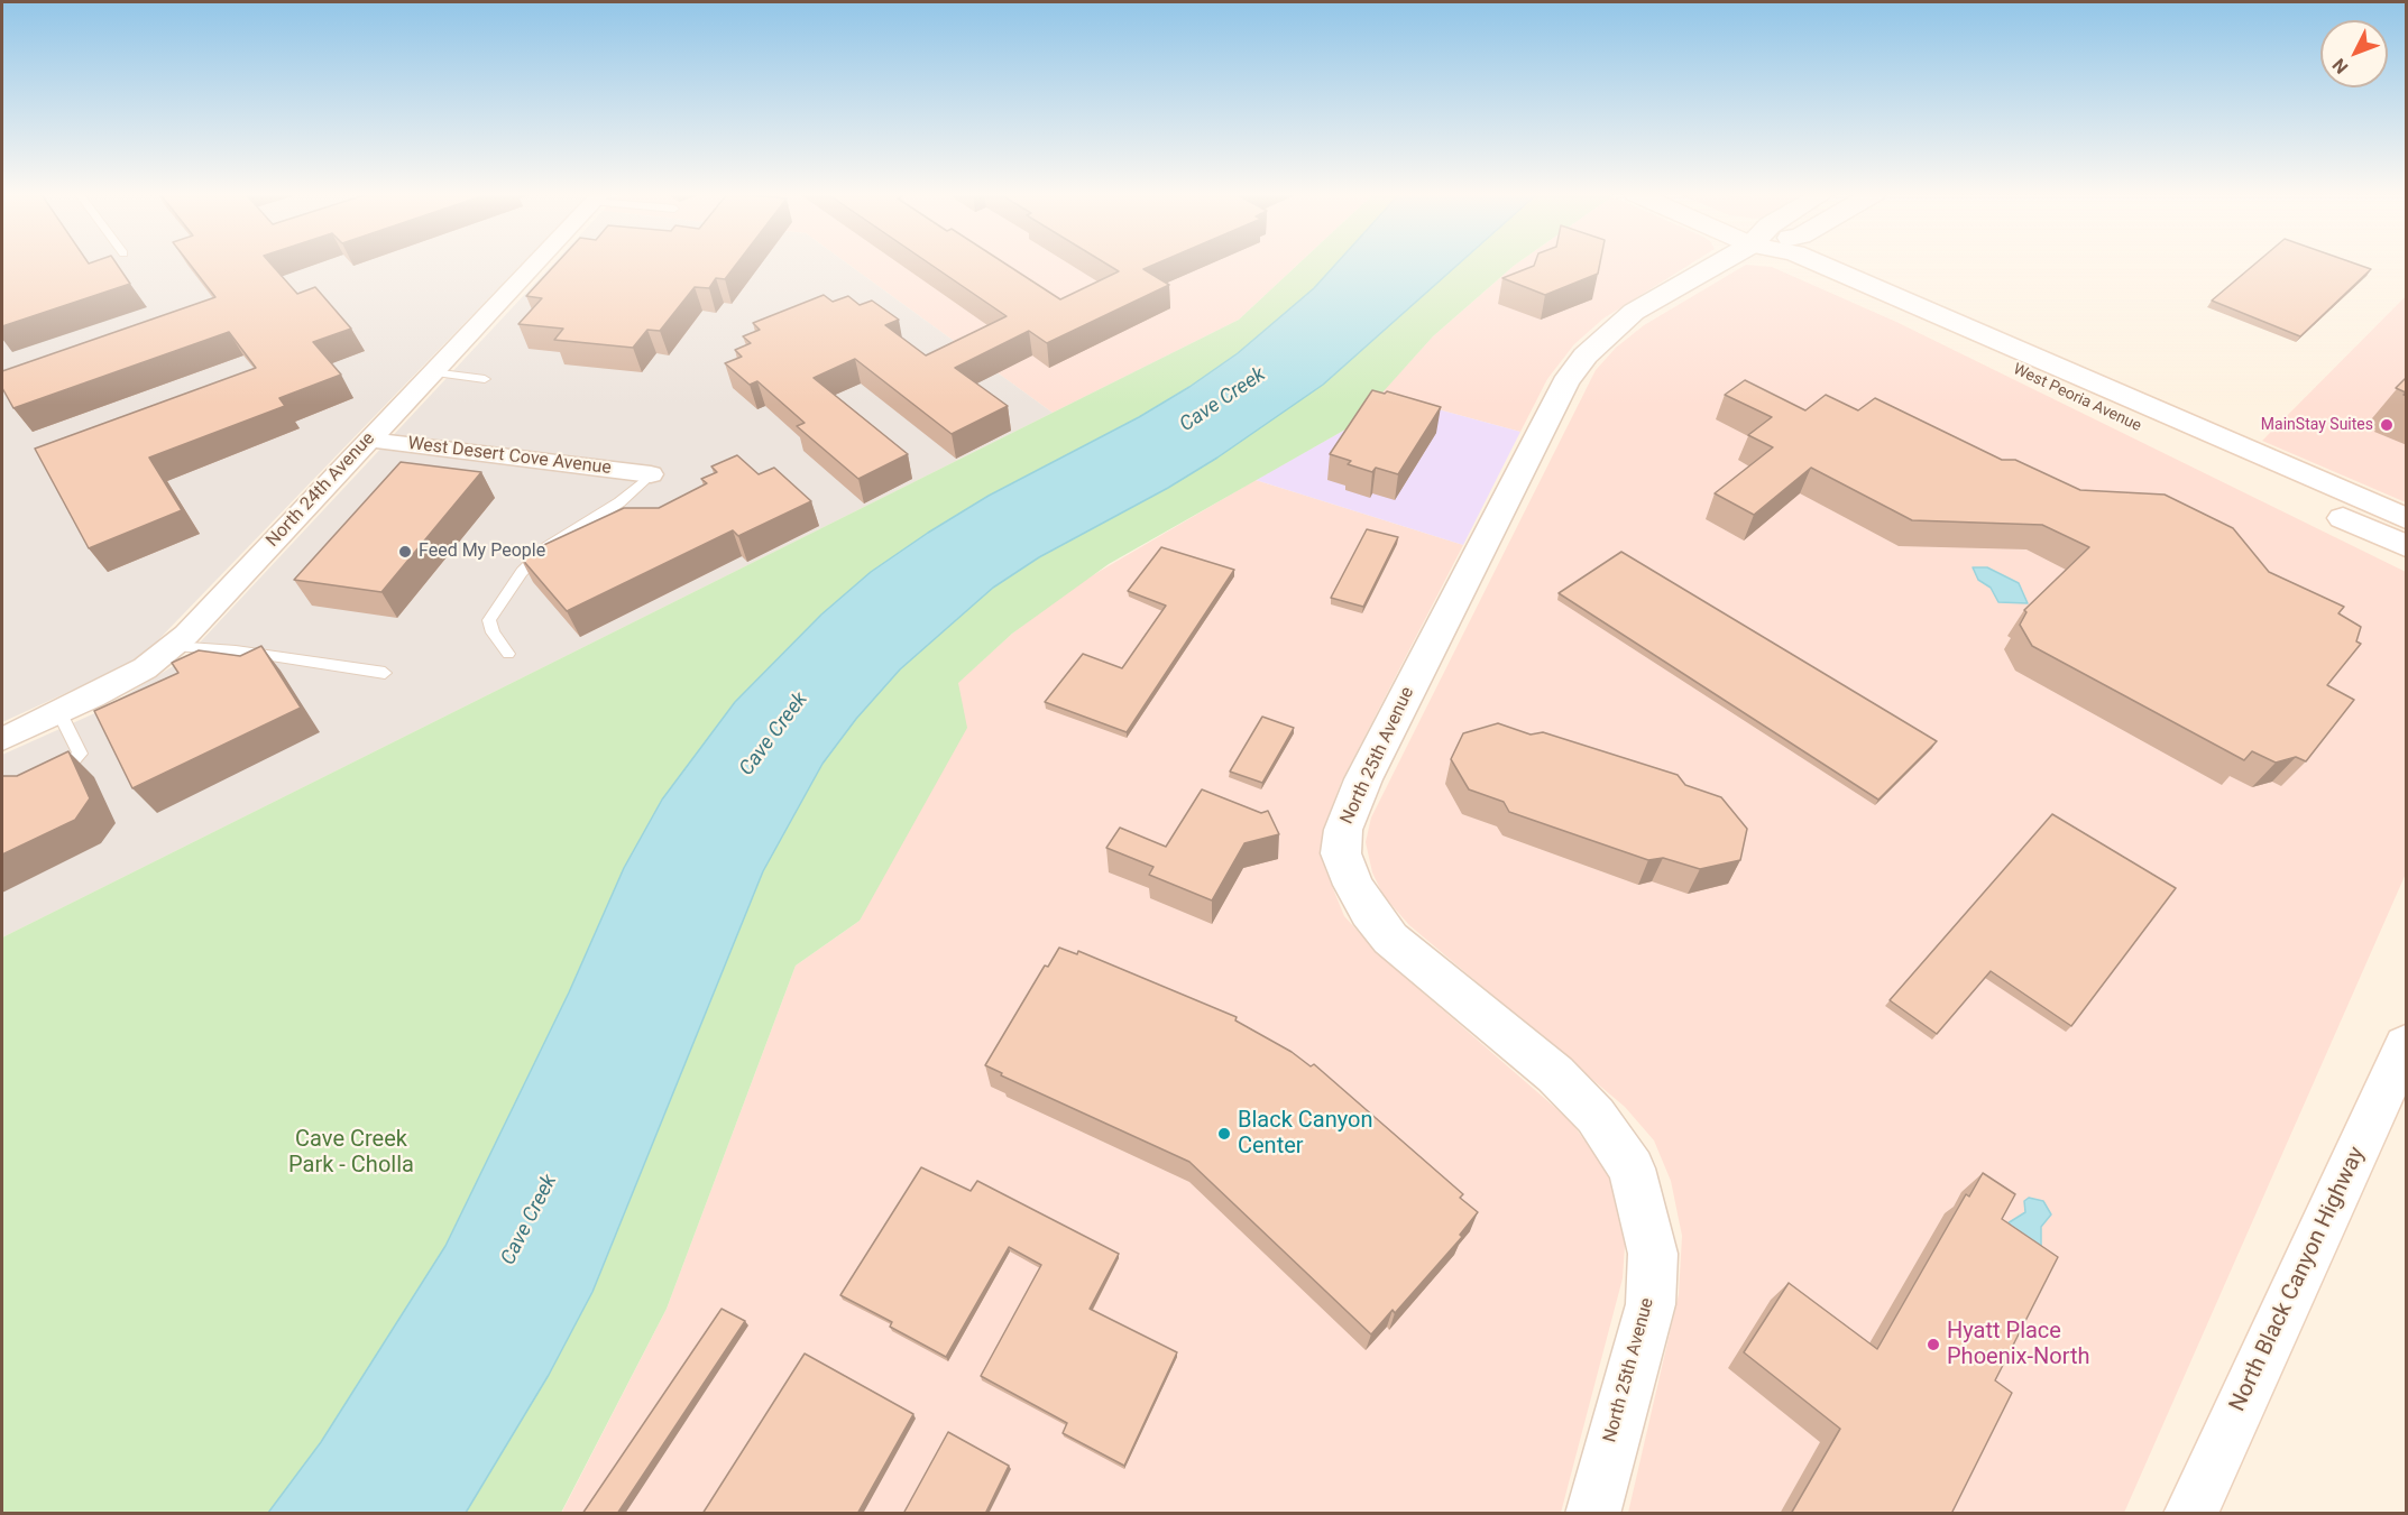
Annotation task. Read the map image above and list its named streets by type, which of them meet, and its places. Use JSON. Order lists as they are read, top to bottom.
{
  "streets": {
    "street": [
      "West Peoria Avenue",
      "West Desert Cove Avenue",
      "North 24th Avenue",
      "North 25th Avenue",
      "North Black Canyon Highway"
    ]
  },
  "crossings": [
    ["West Desert Cove Avenue", "North 24th Avenue"]
  ],
  "water": ["Cave Creek"],
  "parks": ["Cave Creek Park - Cholla"],
  "places": [
    "MainStay Suites",
    "Feed My People",
    "Black Canyon Center",
    "Hyatt Place Phoenix-North"
  ],
  "north": "bottom left"
}
